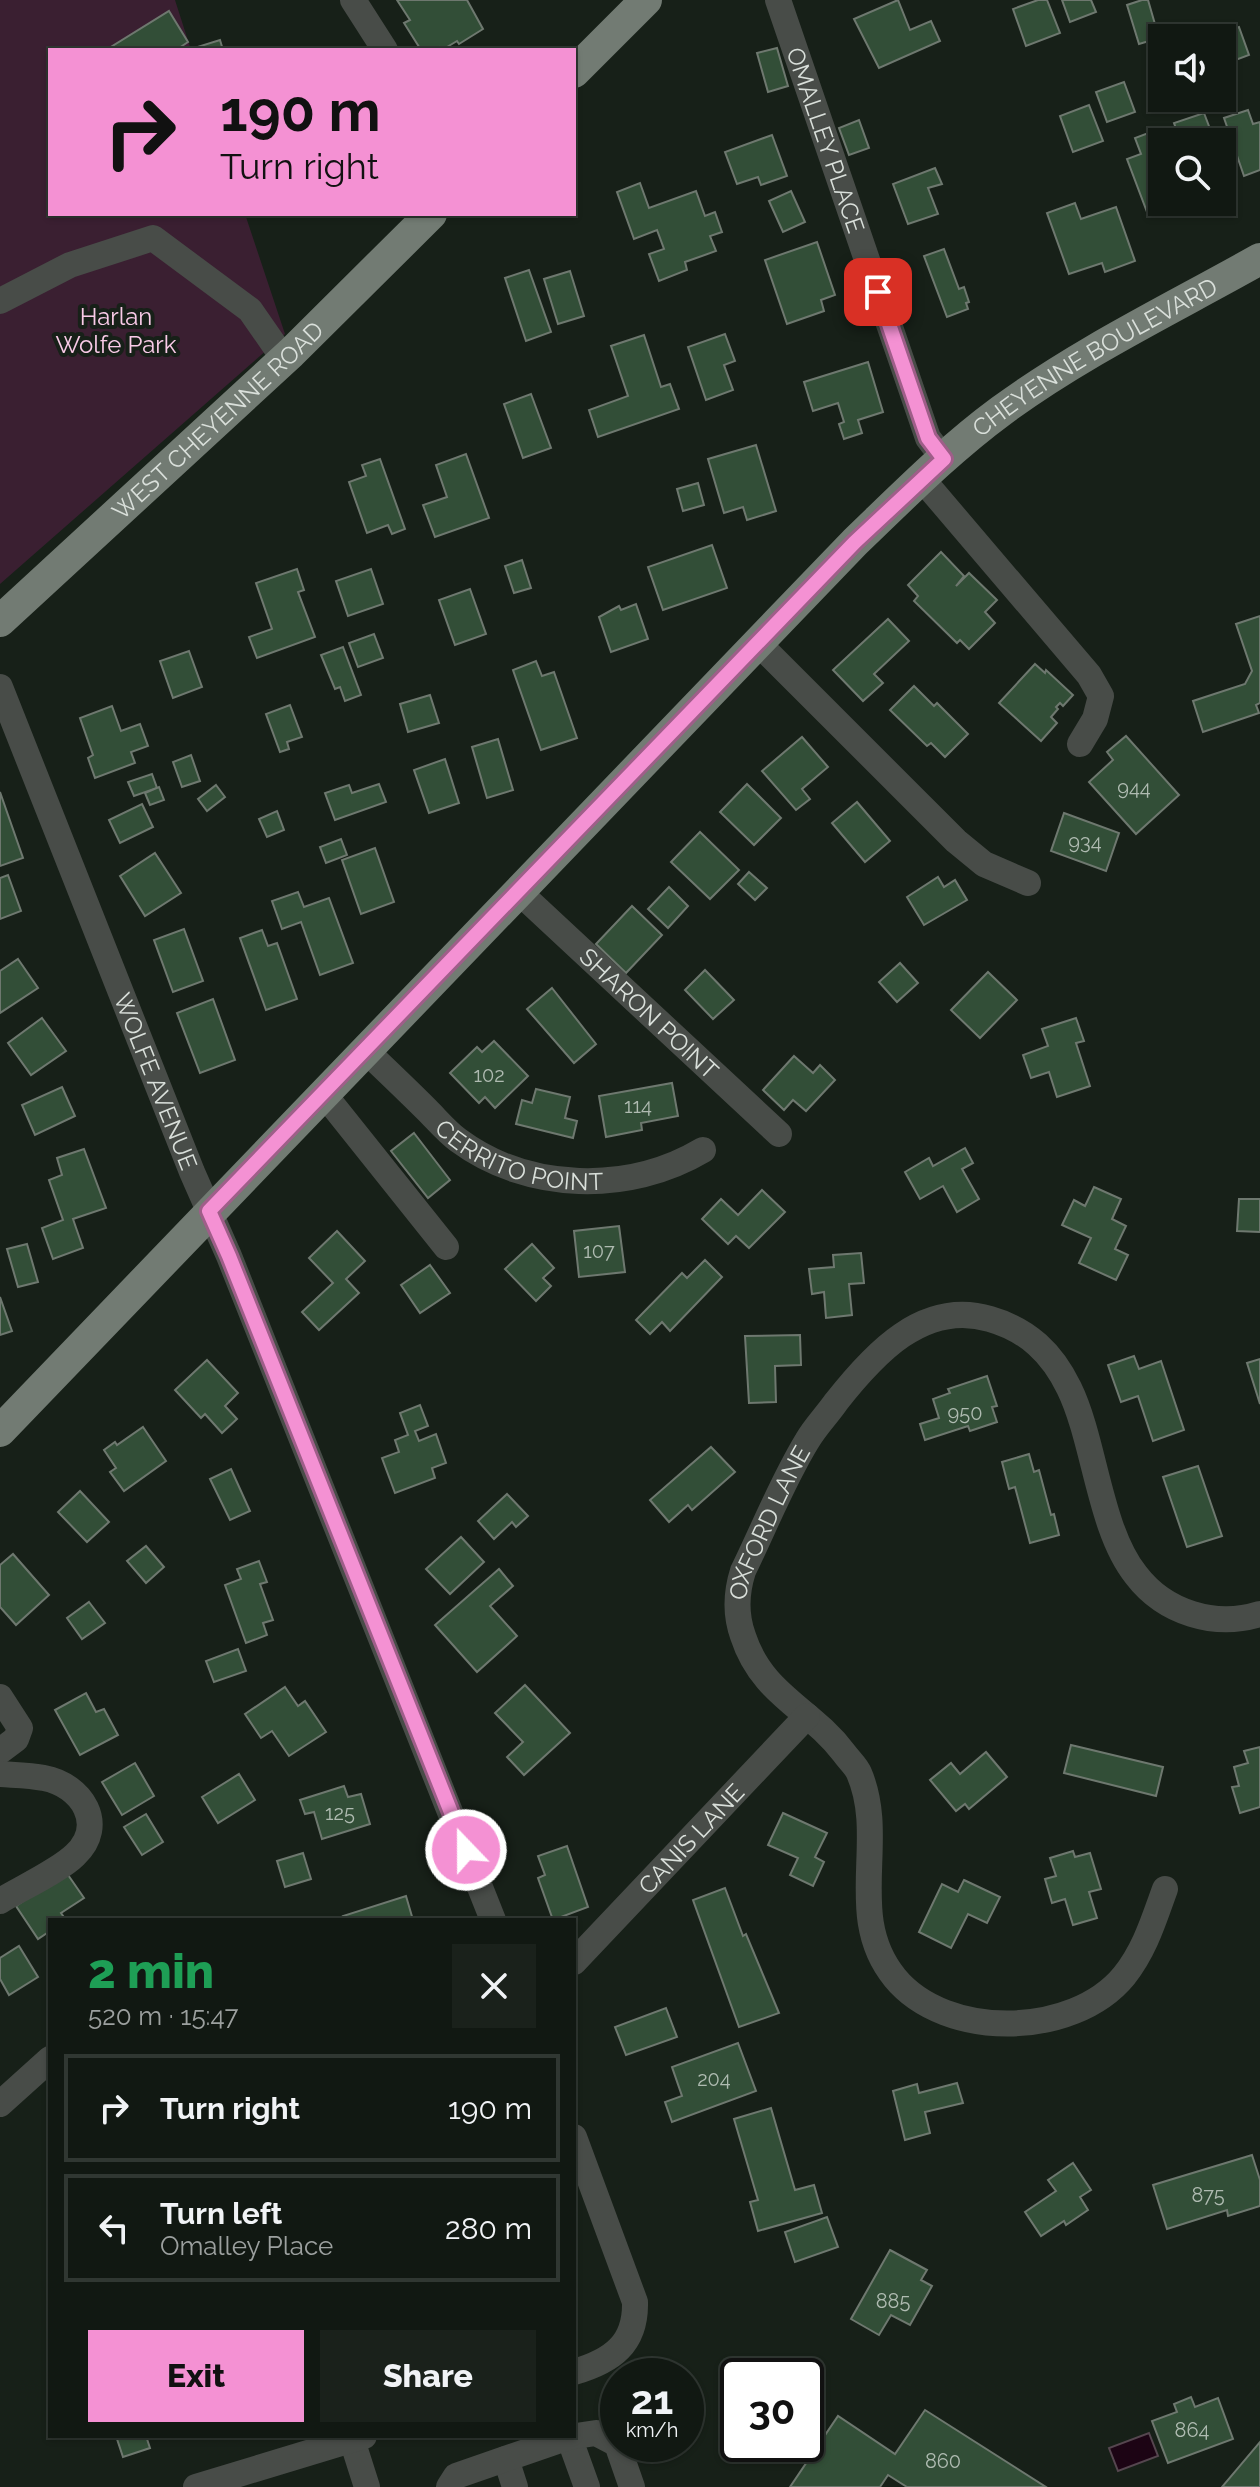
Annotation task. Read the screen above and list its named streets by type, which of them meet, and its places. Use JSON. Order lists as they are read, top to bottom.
{
  "streets": {
    "main road": ["CHEYENNE BOULEVARD", "WEST CHEYENNE ROAD"],
    "street": [
      "OMALLEY PLACE",
      "SHARON POINT",
      "WOLFE AVENUE",
      "CERRITO POINT",
      "OXFORD LANE",
      "CANIS LANE"
    ]
  },
  "crossings": [
    ["OMALLEY PLACE", "CHEYENNE BOULEVARD"],
    ["CHEYENNE BOULEVARD", "SHARON POINT"],
    ["CHEYENNE BOULEVARD", "WOLFE AVENUE"],
    ["CHEYENNE BOULEVARD", "CERRITO POINT"],
    ["OXFORD LANE", "CANIS LANE"]
  ],
  "parks": ["Harlan Wolfe Park"],
  "house_numbers": [
    "944",
    "934",
    "102",
    "114",
    "107",
    "950",
    "125",
    "204",
    "875",
    "885",
    "864",
    "860"
  ],
  "page": {
    "turn": ["190 m", "Turn right"],
    "heading": ["2 min", "520 m · 15:47"],
    "list": [
      {
        "name": "Turn right",
        "value": "190 m"
      },
      {
        "name": "Turn left",
        "note": "Omalley Place",
        "value": "280 m"
      }
    ],
    "buttons": ["Exit", "Share"],
    "speed": "21 km/h",
    "limit": "30"
  }
}
